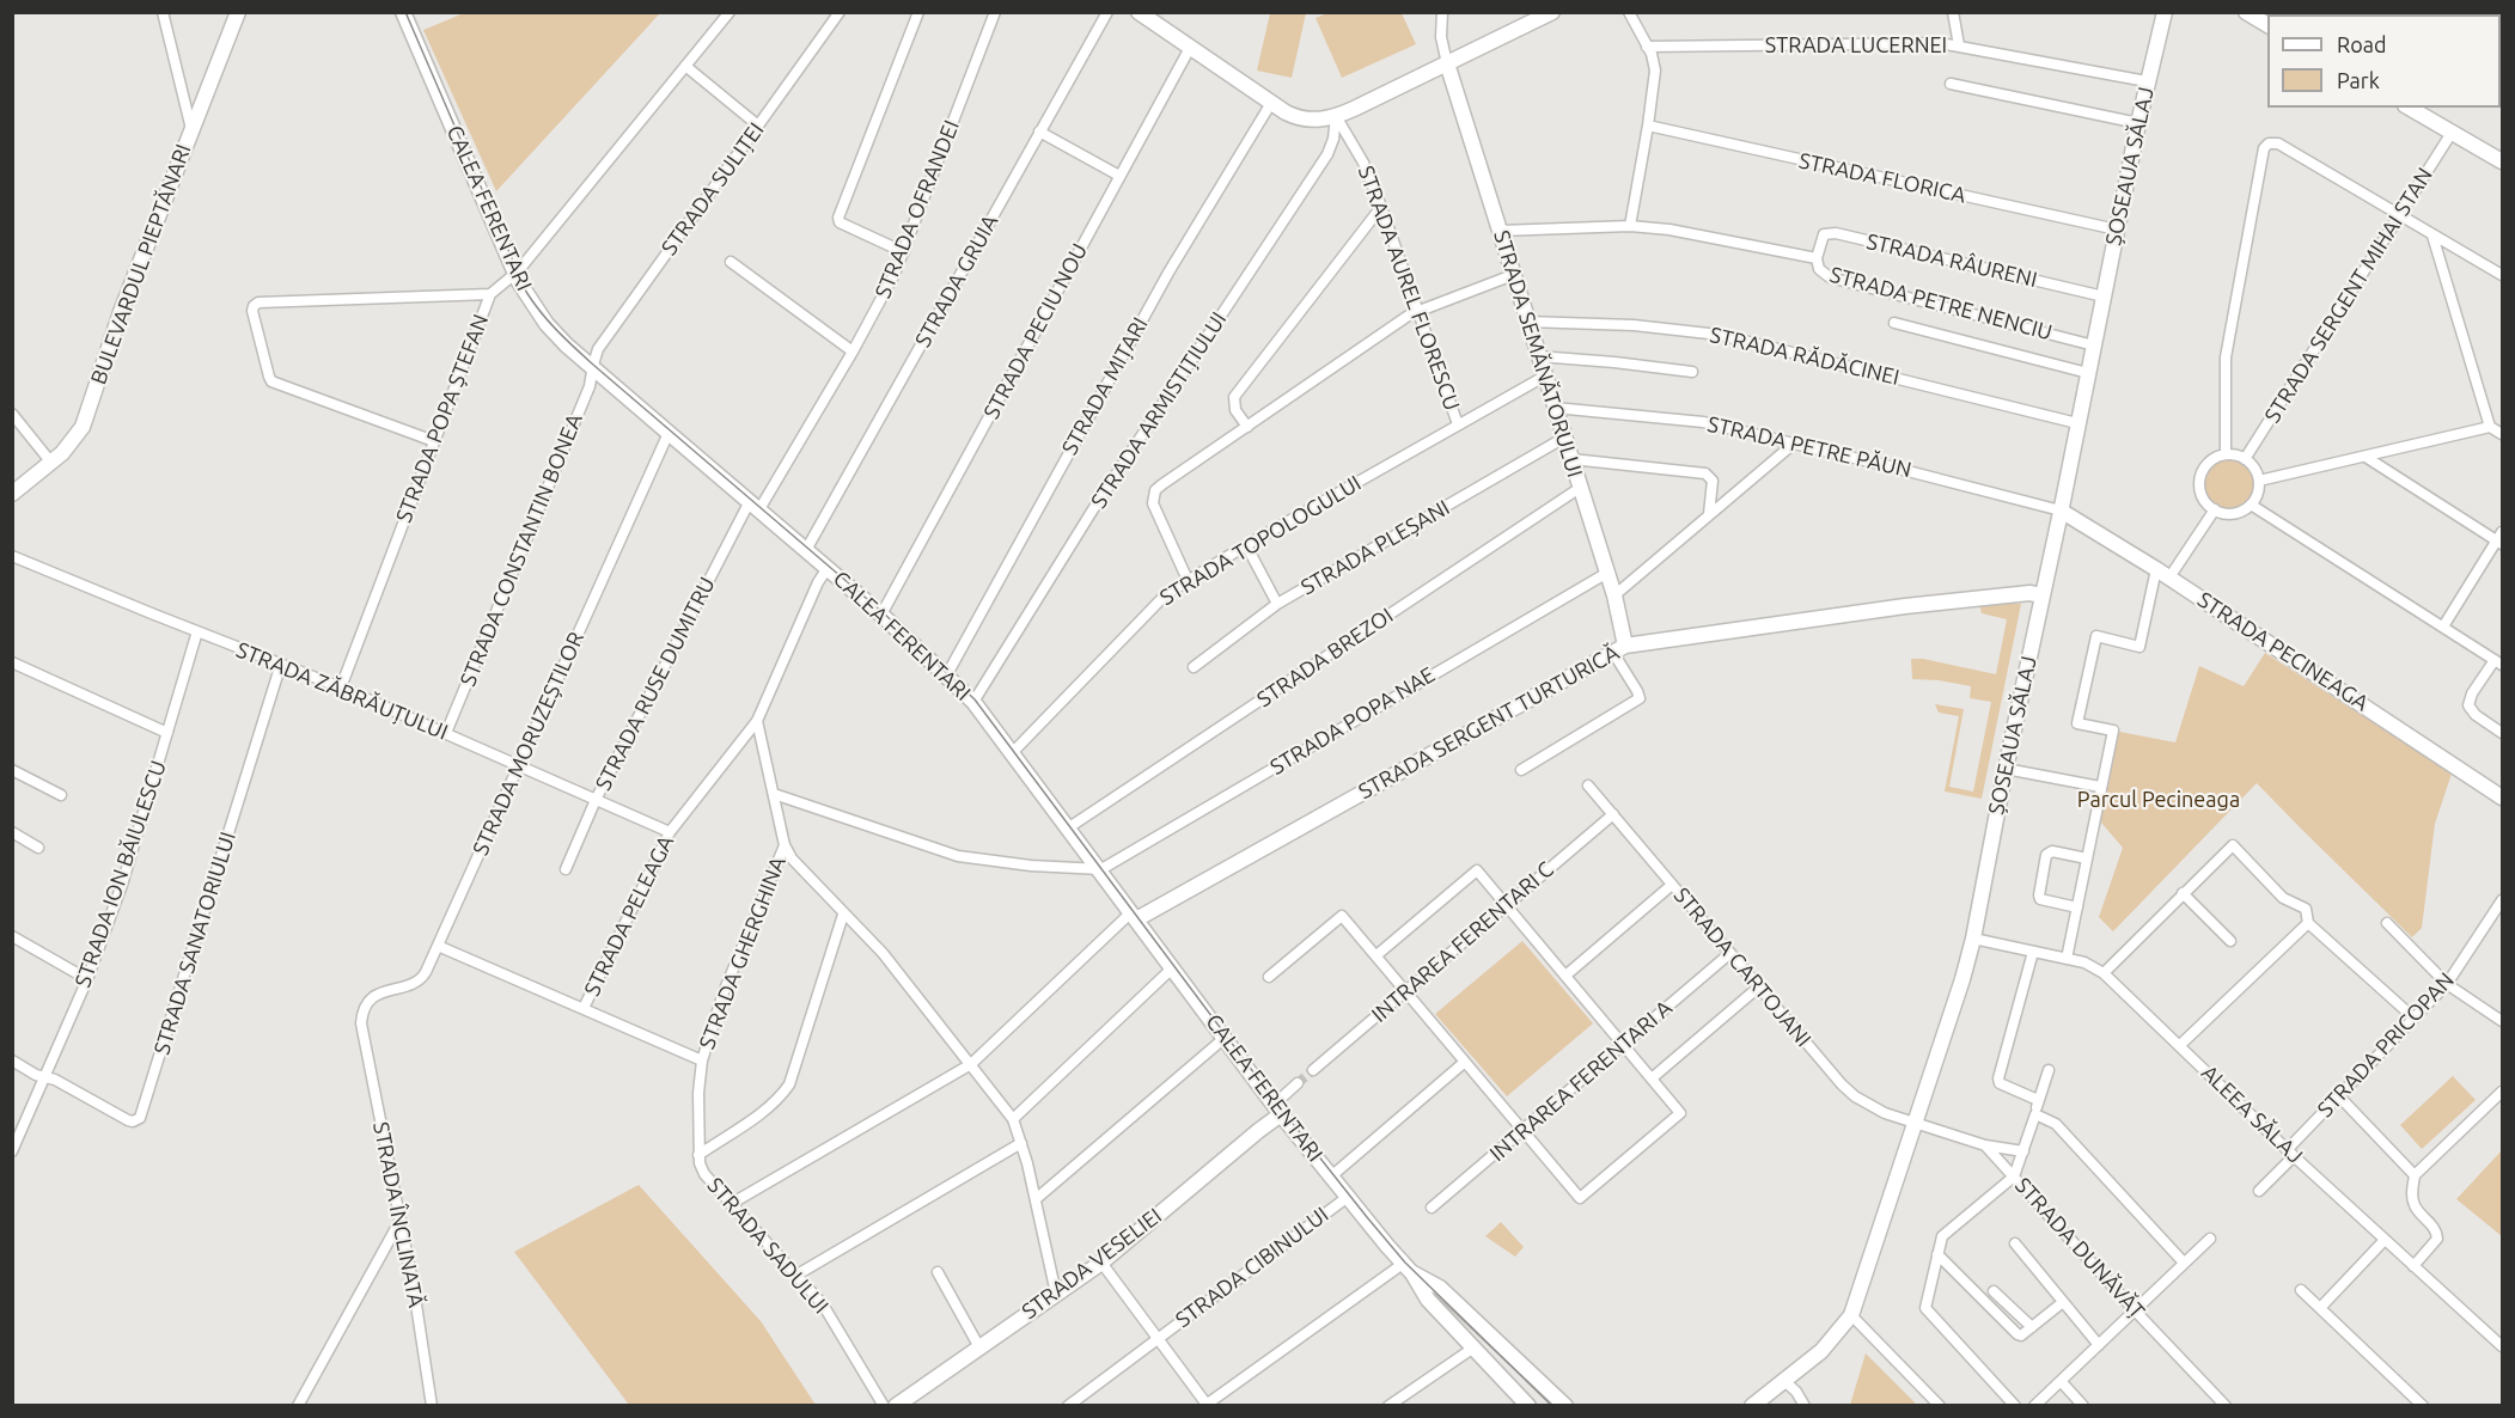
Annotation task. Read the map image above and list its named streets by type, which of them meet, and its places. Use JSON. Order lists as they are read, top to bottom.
{
  "streets": {
    "street": [
      "STRADA LUCERNEI",
      "ȘOSEAUA SĂLAJ",
      "STRADA FLORICA",
      "STRADA SULIȚEI",
      "CALEA FERENTARI",
      "STRADA OFRANDEI",
      "STRADA RÂURENI",
      "BULEVARDUL PIEPTĂNARI",
      "STRADA GRUIA",
      "STRADA AUREL FLORESCU",
      "STRADA SERGENT MIHAI STAN",
      "STRADA PETRE NENCIU",
      "STRADA PECIU NOU",
      "STRADA SEMĂNĂTORULUI",
      "STRADA RĂDĂCINEI",
      "STRADA MIȚARI",
      "STRADA ARMISTIȚIULUI",
      "STRADA POPA ȘTEFAN",
      "STRADA PETRE PĂUN",
      "STRADA TOPOLOGULUI",
      "STRADA PLEȘANI",
      "STRADA CONSTANTIN BONEA",
      "STRADA PECINEAGA",
      "STRADA BREZOI",
      "STRADA RUSE DUMITRU",
      "STRADA ZĂBRĂUȚULUI",
      "STRADA POPA NAE",
      "STRADA SERGENT TURTURICĂ",
      "STRADA MORUZEȘTILOR",
      "STRADA ION BĂIULESCU",
      "STRADA PELEAGA",
      "INTRAREA FERENTARI C",
      "STRADA SANATORIULUI",
      "STRADA GHERGHINA",
      "STRADA CARTOJANI",
      "STRADA PRICOPAN",
      "INTRAREA FERENTARI A",
      "ALEEA SĂLAJ",
      "STRADA ÎNCLINATĂ",
      "STRADA SADULUI",
      "STRADA DUNĂVĂȚ",
      "STRADA VESELIEI",
      "STRADA CIBINULUI"
    ]
  },
  "crossings": [
    ["STRADA LUCERNEI", "ȘOSEAUA SĂLAJ"],
    ["ȘOSEAUA SĂLAJ", "STRADA FLORICA"],
    ["ȘOSEAUA SĂLAJ", "STRADA RÂURENI"],
    ["ȘOSEAUA SĂLAJ", "STRADA PETRE NENCIU"],
    ["ȘOSEAUA SĂLAJ", "STRADA RĂDĂCINEI"],
    ["ȘOSEAUA SĂLAJ", "STRADA PETRE PĂUN"],
    ["ȘOSEAUA SĂLAJ", "STRADA PECINEAGA"],
    ["ȘOSEAUA SĂLAJ", "STRADA SERGENT TURTURICĂ"],
    ["ȘOSEAUA SĂLAJ", "STRADA CARTOJANI"],
    ["ȘOSEAUA SĂLAJ", "ALEEA SĂLAJ"],
    ["STRADA SULIȚEI", "CALEA FERENTARI"],
    ["STRADA SULIȚEI", "STRADA CONSTANTIN BONEA"],
    ["CALEA FERENTARI", "STRADA OFRANDEI"],
    ["CALEA FERENTARI", "STRADA GRUIA"],
    ["CALEA FERENTARI", "STRADA PECIU NOU"],
    ["CALEA FERENTARI", "STRADA MIȚARI"],
    ["CALEA FERENTARI", "STRADA ARMISTIȚIULUI"],
    ["CALEA FERENTARI", "STRADA POPA ȘTEFAN"],
    ["CALEA FERENTARI", "STRADA TOPOLOGULUI"],
    ["CALEA FERENTARI", "STRADA CONSTANTIN BONEA"],
    ["CALEA FERENTARI", "STRADA BREZOI"],
    ["CALEA FERENTARI", "STRADA RUSE DUMITRU"],
    ["CALEA FERENTARI", "STRADA POPA NAE"],
    ["CALEA FERENTARI", "STRADA SERGENT TURTURICĂ"],
    ["CALEA FERENTARI", "STRADA MORUZEȘTILOR"],
    ["CALEA FERENTARI", "STRADA PELEAGA"],
    ["CALEA FERENTARI", "STRADA VESELIEI"],
    ["CALEA FERENTARI", "STRADA CIBINULUI"],
    ["STRADA OFRANDEI", "STRADA RUSE DUMITRU"],
    ["STRADA RÂURENI", "STRADA PETRE NENCIU"],
    ["STRADA AUREL FLORESCU", "STRADA ARMISTIȚIULUI"],
    ["STRADA AUREL FLORESCU", "STRADA TOPOLOGULUI"],
    ["STRADA PETRE NENCIU", "STRADA SEMĂNĂTORULUI"],
    ["STRADA SEMĂNĂTORULUI", "STRADA RĂDĂCINEI"],
    ["STRADA SEMĂNĂTORULUI", "STRADA PETRE PĂUN"],
    ["STRADA SEMĂNĂTORULUI", "STRADA TOPOLOGULUI"],
    ["STRADA SEMĂNĂTORULUI", "STRADA PLEȘANI"],
    ["STRADA SEMĂNĂTORULUI", "STRADA BREZOI"],
    ["STRADA SEMĂNĂTORULUI", "STRADA POPA NAE"],
    ["STRADA SEMĂNĂTORULUI", "STRADA SERGENT TURTURICĂ"],
    ["STRADA POPA ȘTEFAN", "STRADA ZĂBRĂUȚULUI"],
    ["STRADA PETRE PĂUN", "STRADA PECINEAGA"],
    ["STRADA CONSTANTIN BONEA", "STRADA ZĂBRĂUȚULUI"],
    ["STRADA RUSE DUMITRU", "STRADA ZĂBRĂUȚULUI"],
    ["STRADA ZĂBRĂUȚULUI", "STRADA MORUZEȘTILOR"],
    ["STRADA ZĂBRĂUȚULUI", "STRADA ION BĂIULESCU"],
    ["STRADA ZĂBRĂUȚULUI", "STRADA PELEAGA"],
    ["STRADA ZĂBRĂUȚULUI", "STRADA SANATORIULUI"],
    ["STRADA SERGENT TURTURICĂ", "STRADA SADULUI"],
    ["STRADA MORUZEȘTILOR", "STRADA ÎNCLINATĂ"],
    ["STRADA ION BĂIULESCU", "STRADA SANATORIULUI"],
    ["INTRAREA FERENTARI C", "STRADA CARTOJANI"],
    ["STRADA GHERGHINA", "STRADA SADULUI"],
    ["STRADA CARTOJANI", "INTRAREA FERENTARI A"],
    ["STRADA PRICOPAN", "ALEEA SĂLAJ"]
  ],
  "parks": ["Parcul Pecineaga"],
  "legend": ["Road", "Park"]
}
